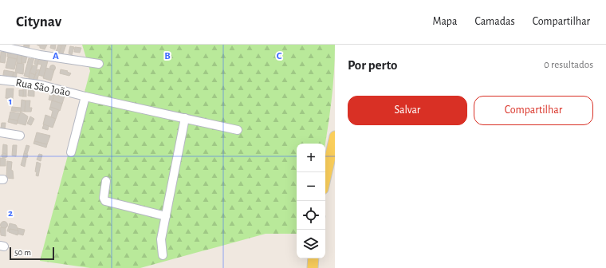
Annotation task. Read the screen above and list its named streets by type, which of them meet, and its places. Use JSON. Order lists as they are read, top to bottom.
{
  "streets": {
    "street": ["Rua São João"]
  },
  "scale_bar": "50 m",
  "page": {
    "header": "Citynav",
    "nav": ["Mapa", "Camadas", "Compartilhar"],
    "heading": ["Por perto", "0 resultados"],
    "buttons": ["Salvar", "Compartilhar"],
    "map_buttons": ["+", "−"],
    "scale": "50 m"
  },
  "grid": {
    "columns": ["A", "B", "C"],
    "rows": ["1", "2"]
  }
}
